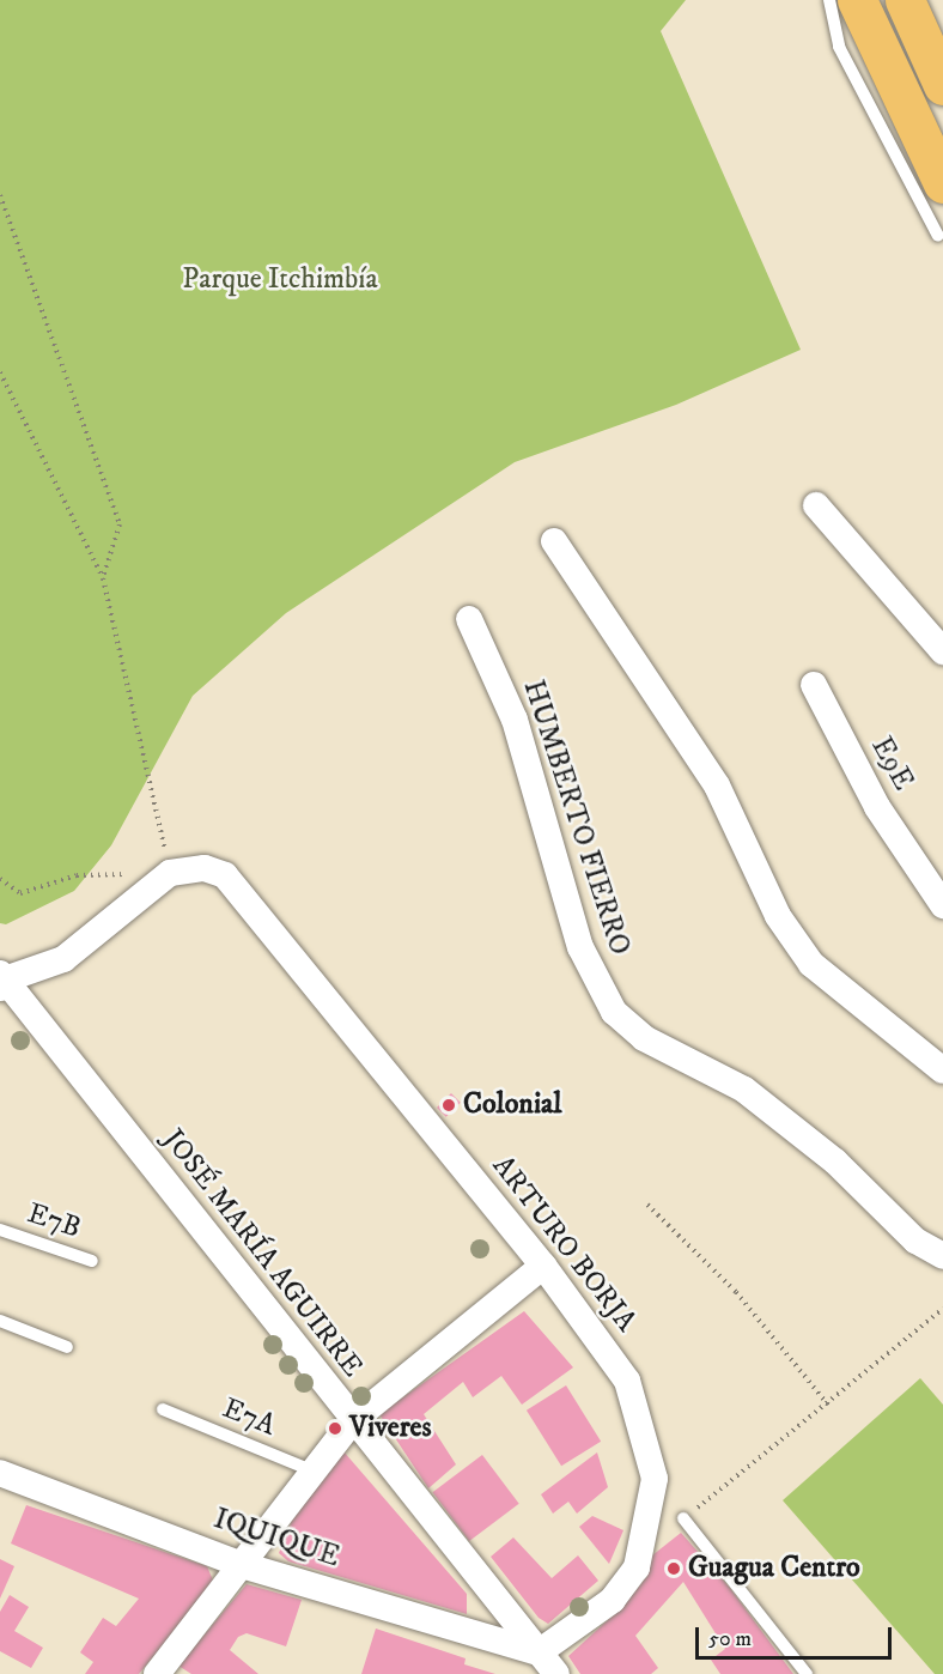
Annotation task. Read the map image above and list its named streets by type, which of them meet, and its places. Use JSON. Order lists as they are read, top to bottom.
{
  "streets": {
    "street": [
      "E9E",
      "HUMBERTO FIERRO",
      "ARTURO BORJA",
      "JOSÉ MARÍA AGUIRRE",
      "IQUIQUE"
    ],
    "lane": ["E7B", "E7A"]
  },
  "crossings": [
    ["ARTURO BORJA", "JOSÉ MARÍA AGUIRRE"],
    ["ARTURO BORJA", "IQUIQUE"],
    ["JOSÉ MARÍA AGUIRRE", "IQUIQUE"]
  ],
  "parks": ["Parque Itchimbía"],
  "places": ["Colonial", "Viveres", "Guagua Centro"],
  "scale_bar": "50 m"
}
